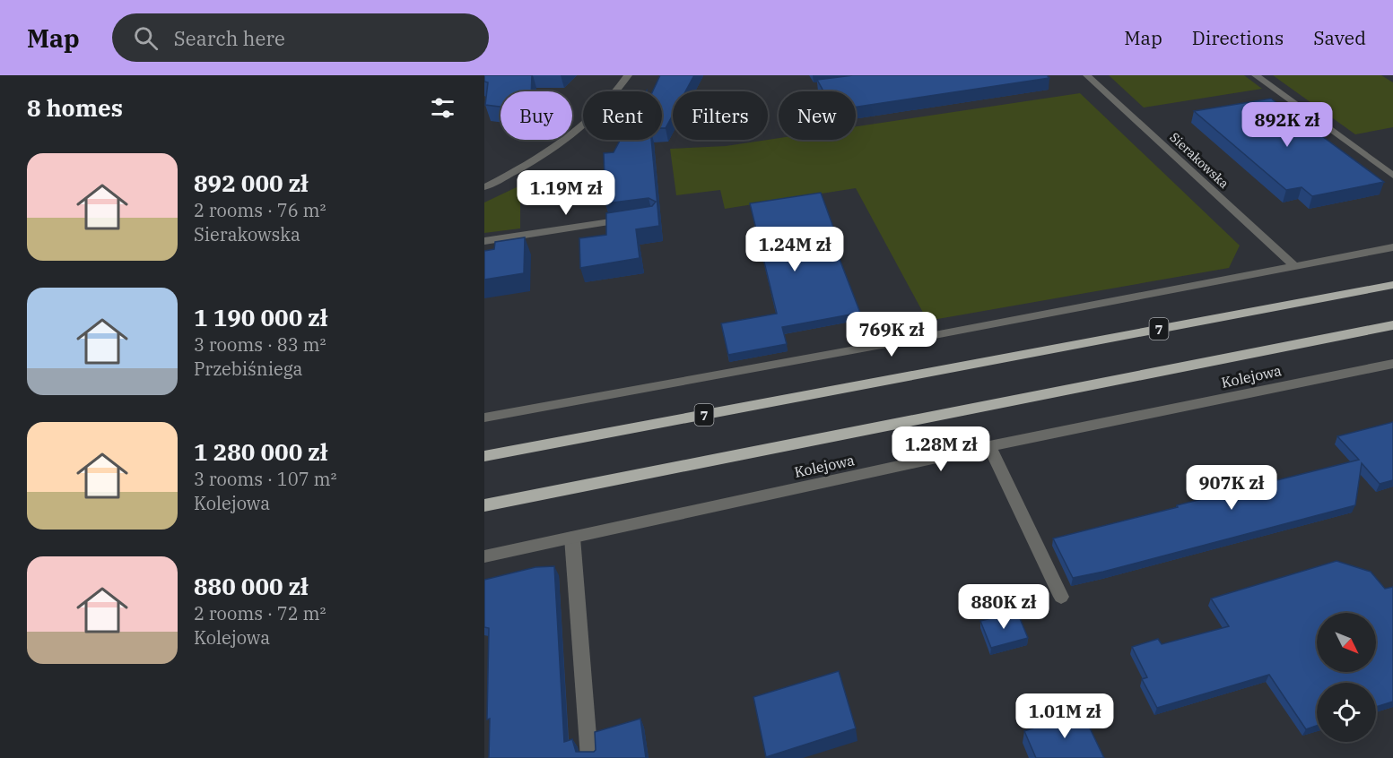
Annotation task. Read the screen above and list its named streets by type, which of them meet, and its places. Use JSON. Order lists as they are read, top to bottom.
{
  "streets": {
    "highway": ["7", "Kolejowa"],
    "street": ["Sierakowska"]
  },
  "north": "bottom right",
  "page": {
    "header": "Map",
    "search": "Search here",
    "nav": ["Map", "Directions", "Saved"],
    "heading": "8 homes",
    "chip": [
      "Buy",
      "Rent",
      "Filters",
      "New"
    ],
    "price": [
      "892K zł",
      "1.19M zł",
      "1.24M zł",
      "769K zł",
      "1.28M zł",
      "907K zł",
      "880K zł",
      "1.01M zł"
    ],
    "list": [
      {
        "name": "892 000 zł",
        "note": "2 rooms · 76 m² · Sierakowska"
      },
      {
        "name": "1 190 000 zł",
        "note": "3 rooms · 83 m² · Przebiśniega"
      },
      {
        "name": "1 280 000 zł",
        "note": "3 rooms · 107 m² · Kolejowa"
      },
      {
        "name": "880 000 zł",
        "note": "2 rooms · 72 m² · Kolejowa"
      }
    ]
  }
}
